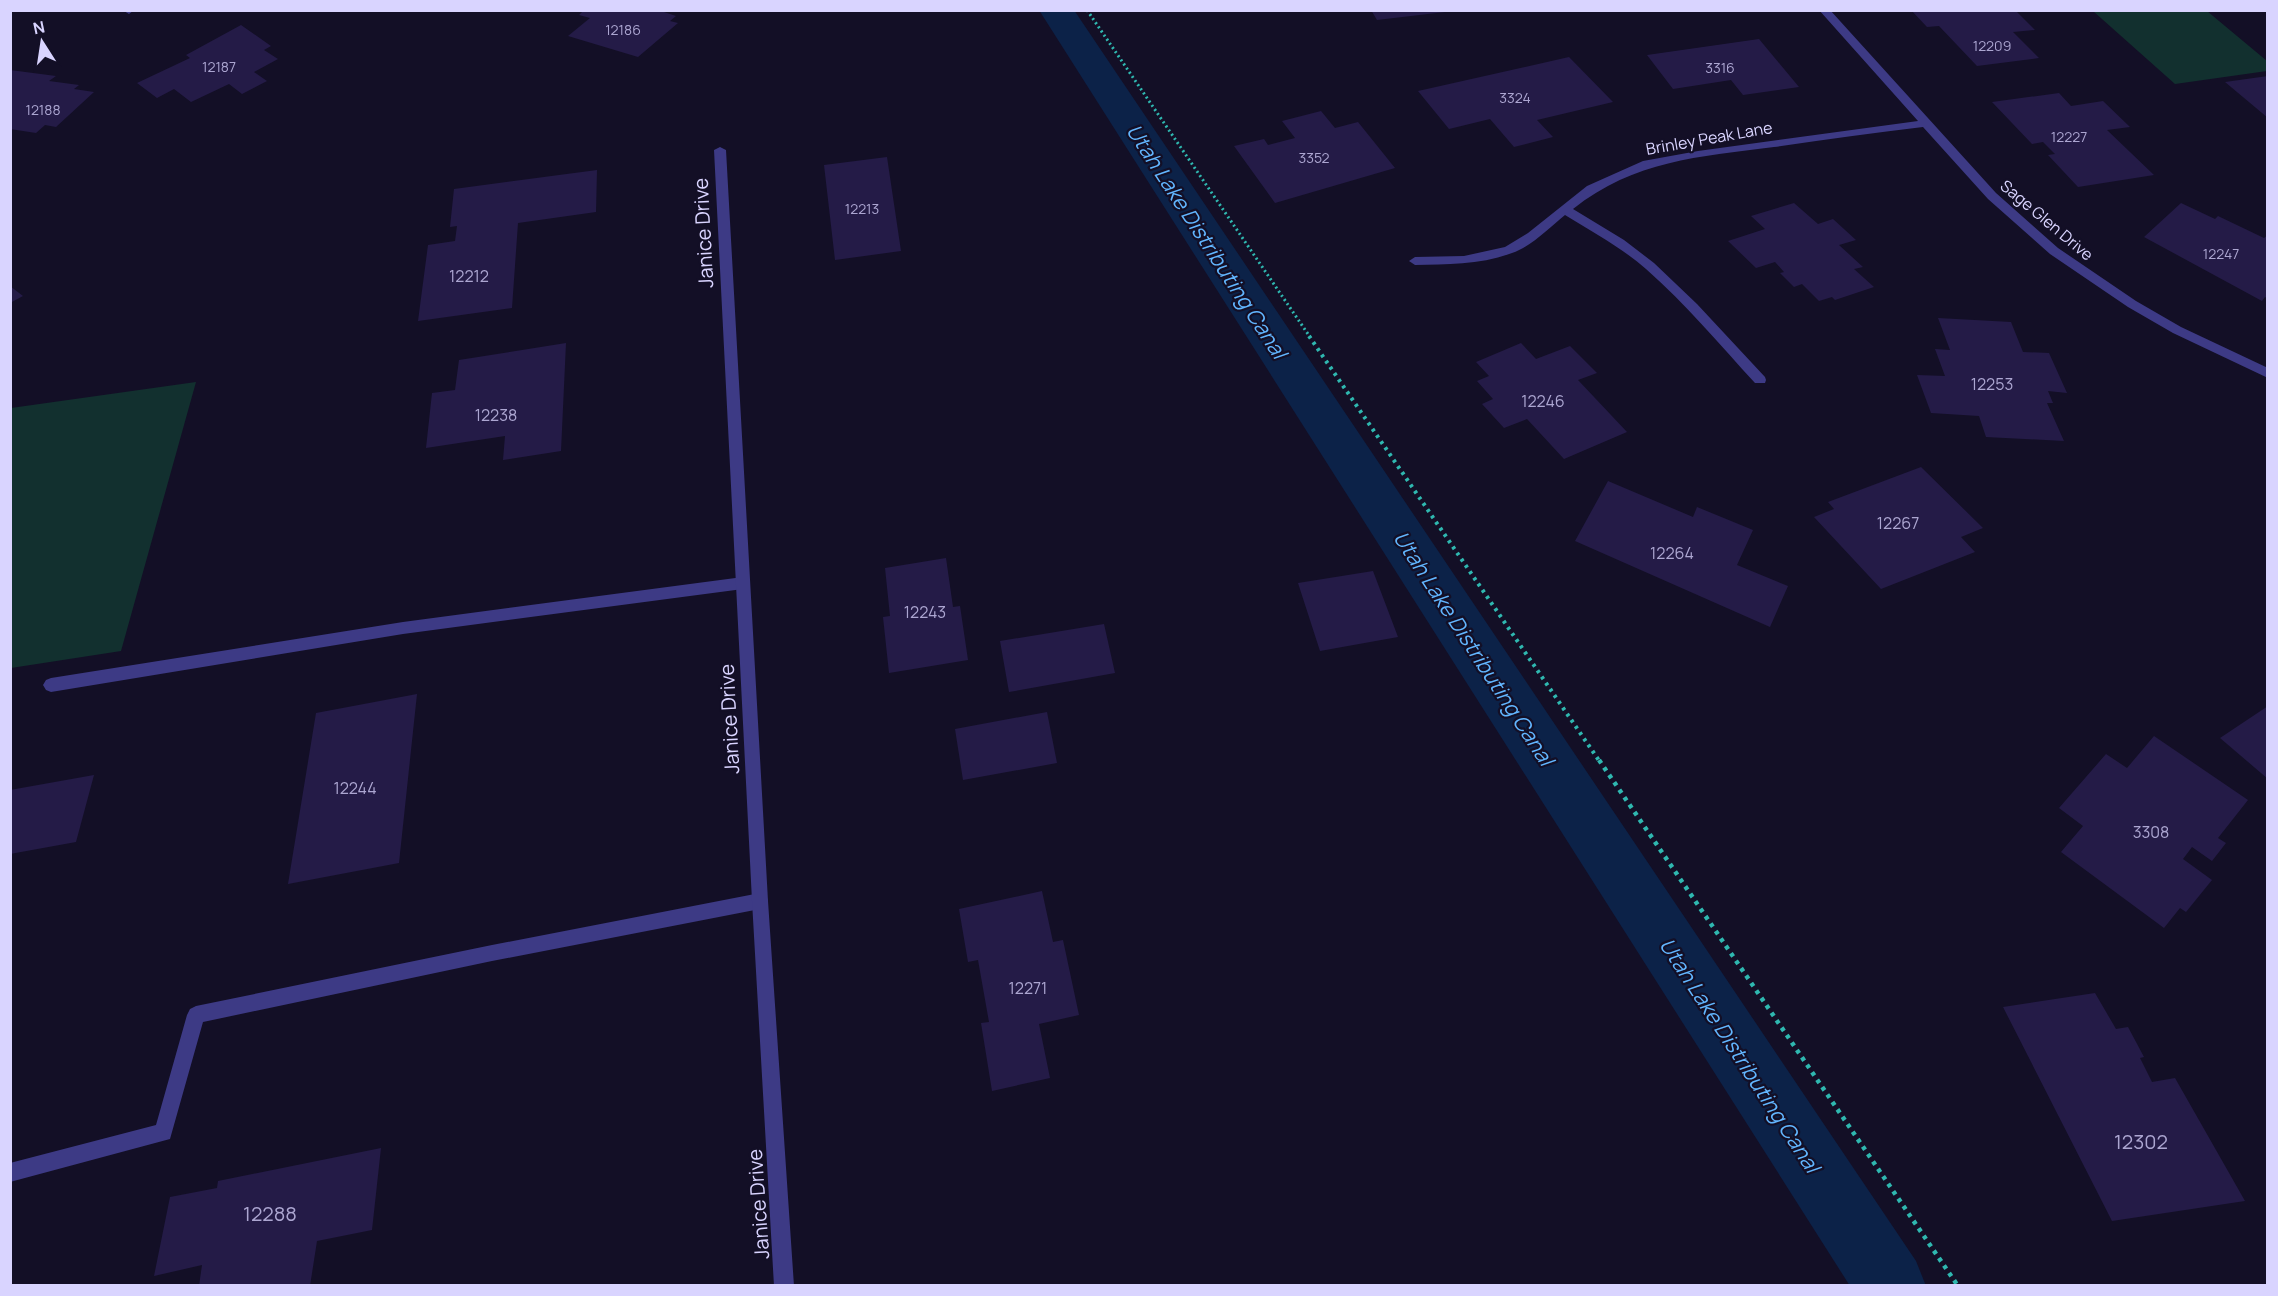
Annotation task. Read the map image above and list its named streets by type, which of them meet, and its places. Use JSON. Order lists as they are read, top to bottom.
{
  "streets": {
    "street": ["Brinley Peak Lane", "Sage Glen Drive", "Janice Drive"]
  },
  "crossings": [
    ["Brinley Peak Lane", "Sage Glen Drive"]
  ],
  "water": ["Utah Lake Distributing Canal"],
  "house_numbers": [
    "12186",
    "12209",
    "12187",
    "3316",
    "3324",
    "12188",
    "12227",
    "3352",
    "12213",
    "12247",
    "12212",
    "12253",
    "12246",
    "12238",
    "12267",
    "12264",
    "12243",
    "12244",
    "3308",
    "12271",
    "12302",
    "12288"
  ],
  "north": "top"
}
